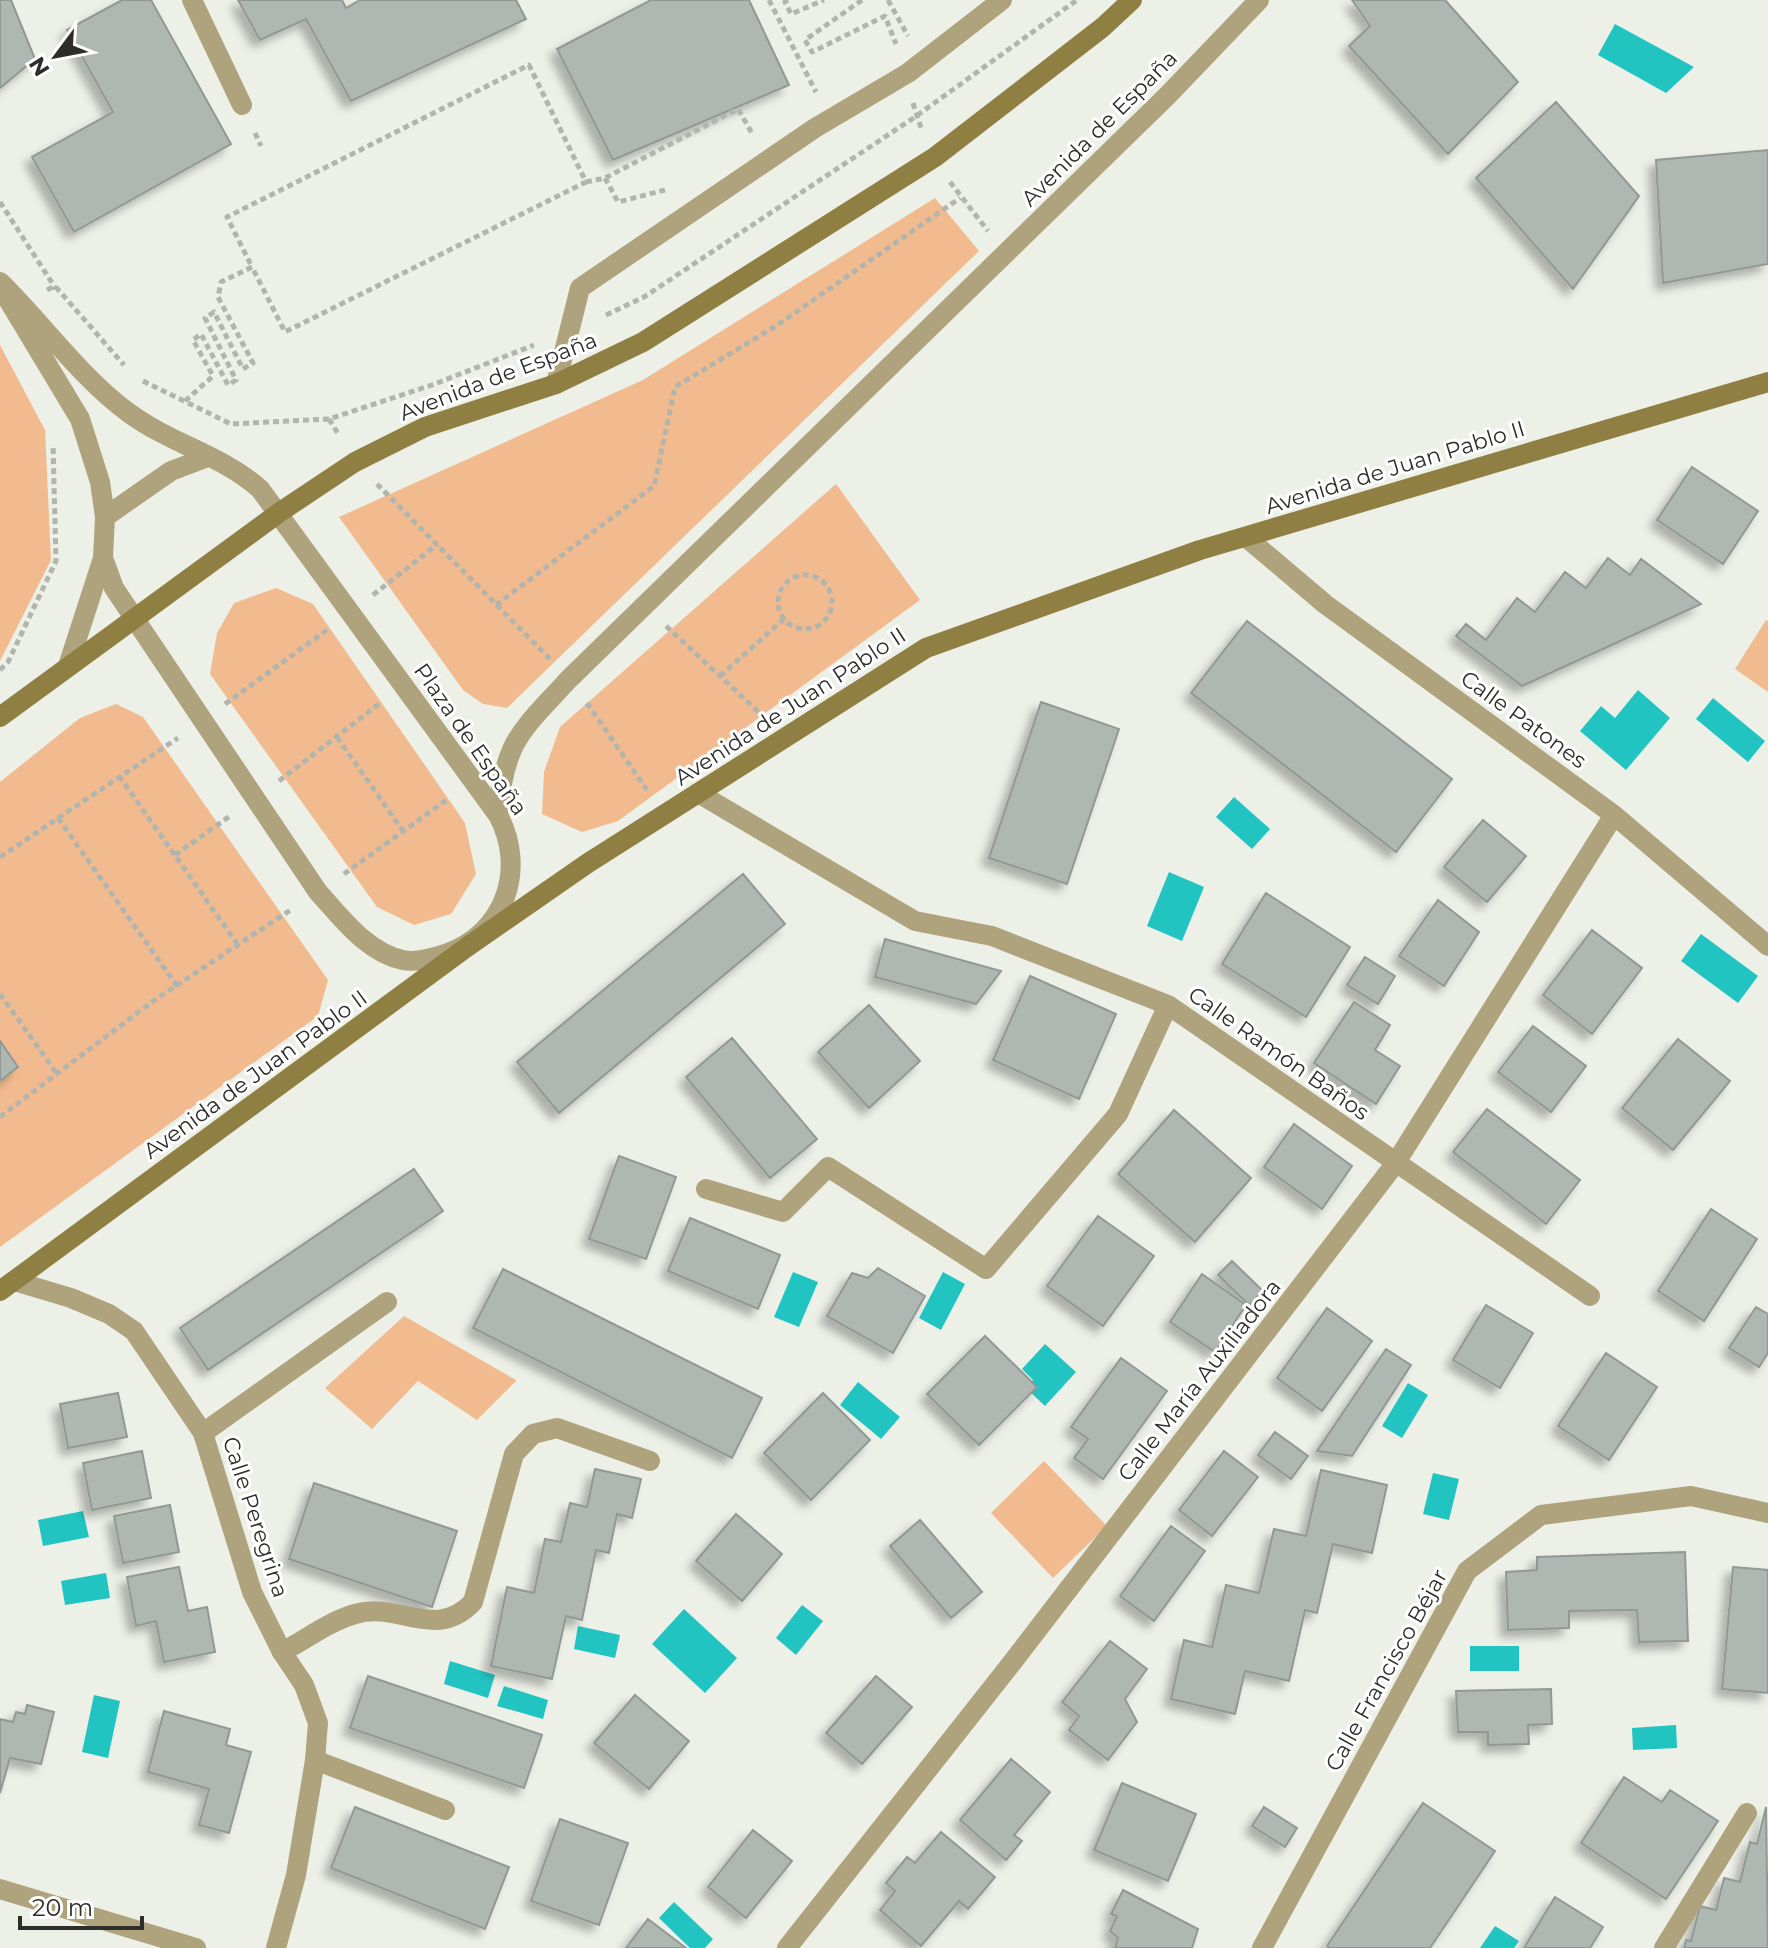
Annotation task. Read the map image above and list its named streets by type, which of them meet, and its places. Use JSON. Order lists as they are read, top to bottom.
{
  "streets": {
    "main road": ["Avenida de España", "Avenida de Juan Pablo II"],
    "street": [
      "Calle Patones",
      "Plaza de España",
      "Calle Ramón Baños",
      "Calle María Auxiliadora",
      "Calle Peregrina",
      "Calle Francisco Béjar"
    ]
  },
  "crossings": [
    ["Avenida de España", "Plaza de España"],
    ["Avenida de Juan Pablo II", "Calle Patones"],
    ["Avenida de Juan Pablo II", "Plaza de España"],
    ["Avenida de Juan Pablo II", "Calle Ramón Baños"],
    ["Avenida de Juan Pablo II", "Calle Peregrina"],
    ["Calle Patones", "Calle María Auxiliadora"],
    ["Calle Ramón Baños", "Calle María Auxiliadora"]
  ],
  "scale_bar": "20 m",
  "north": "bottom left"
}
